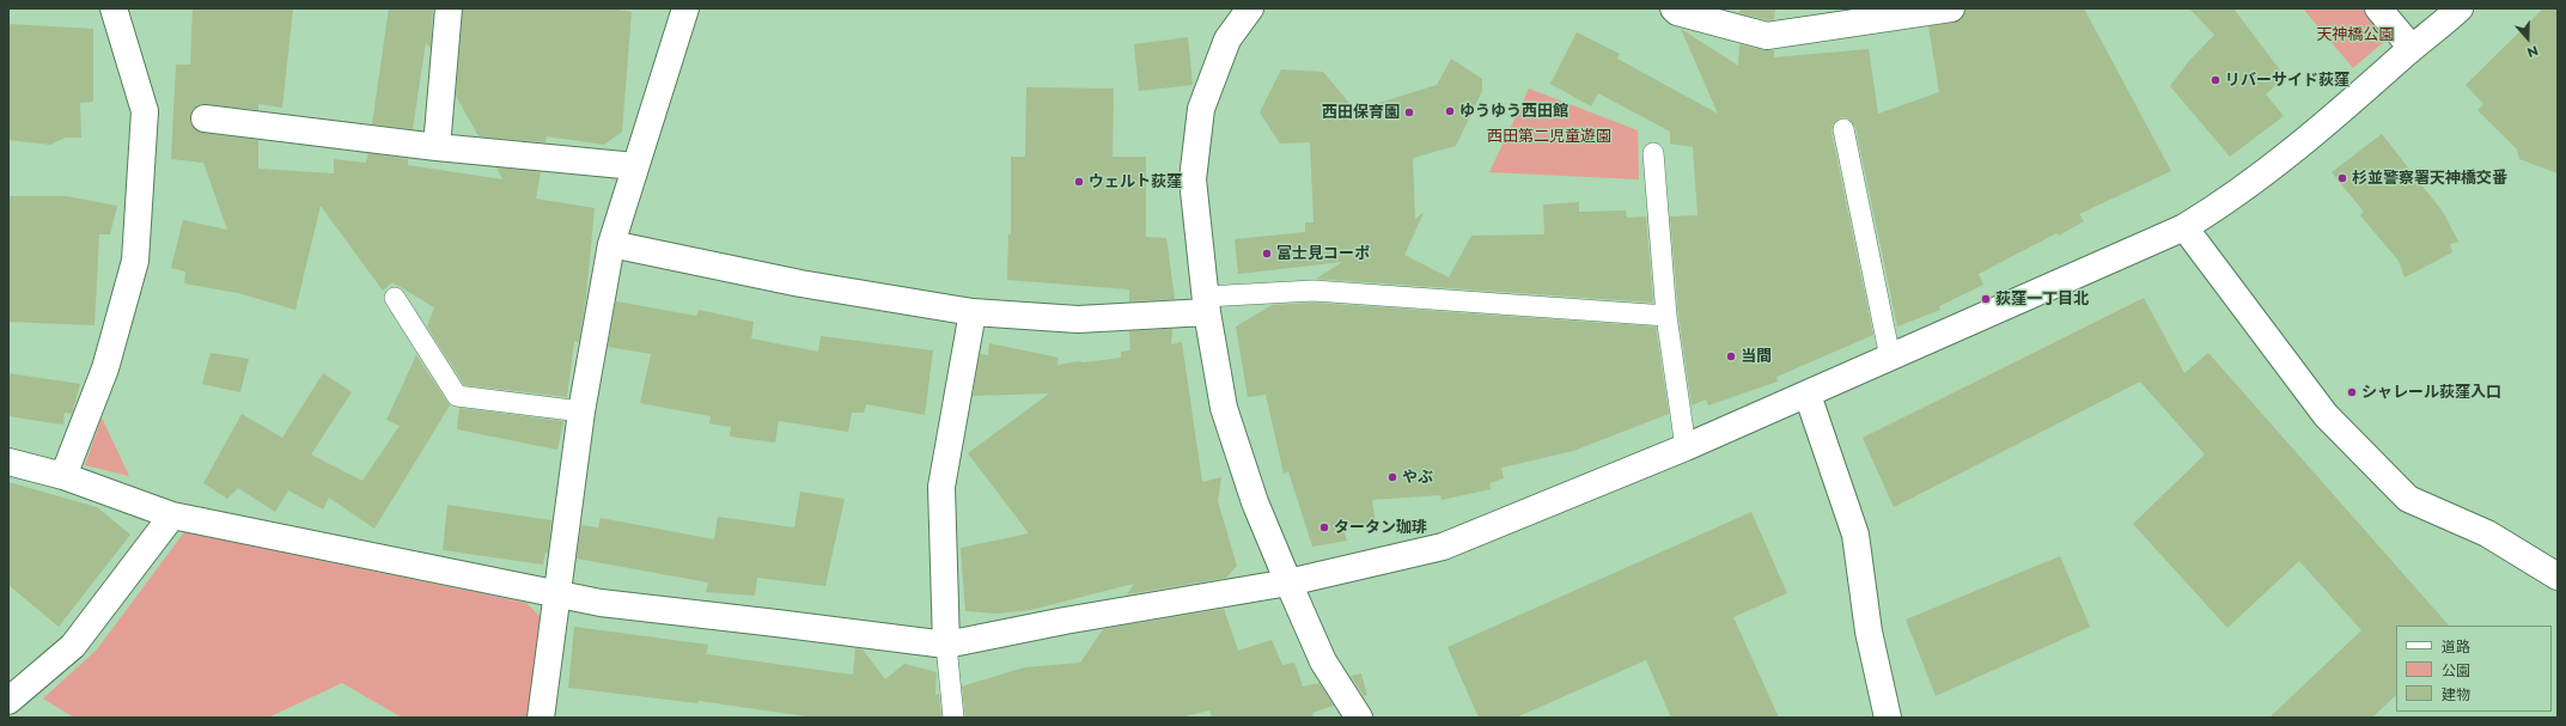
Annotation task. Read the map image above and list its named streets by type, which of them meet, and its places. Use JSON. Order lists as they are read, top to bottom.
{
  "parks": ["天神橋公園", "西田第二児童遊園"],
  "places": [
    "リバーサイド荻窪",
    "ゆうゆう西田館",
    "西田保育園",
    "杉並警察署天神橋交番",
    "ウェルト荻窪",
    "富士見コーポ",
    "荻窪一丁目北",
    "当間",
    "シャレール荻窪入口",
    "やぶ",
    "タータン珈琲"
  ],
  "legend": ["道路", "公園", "建物"],
  "north": "bottom"
}
